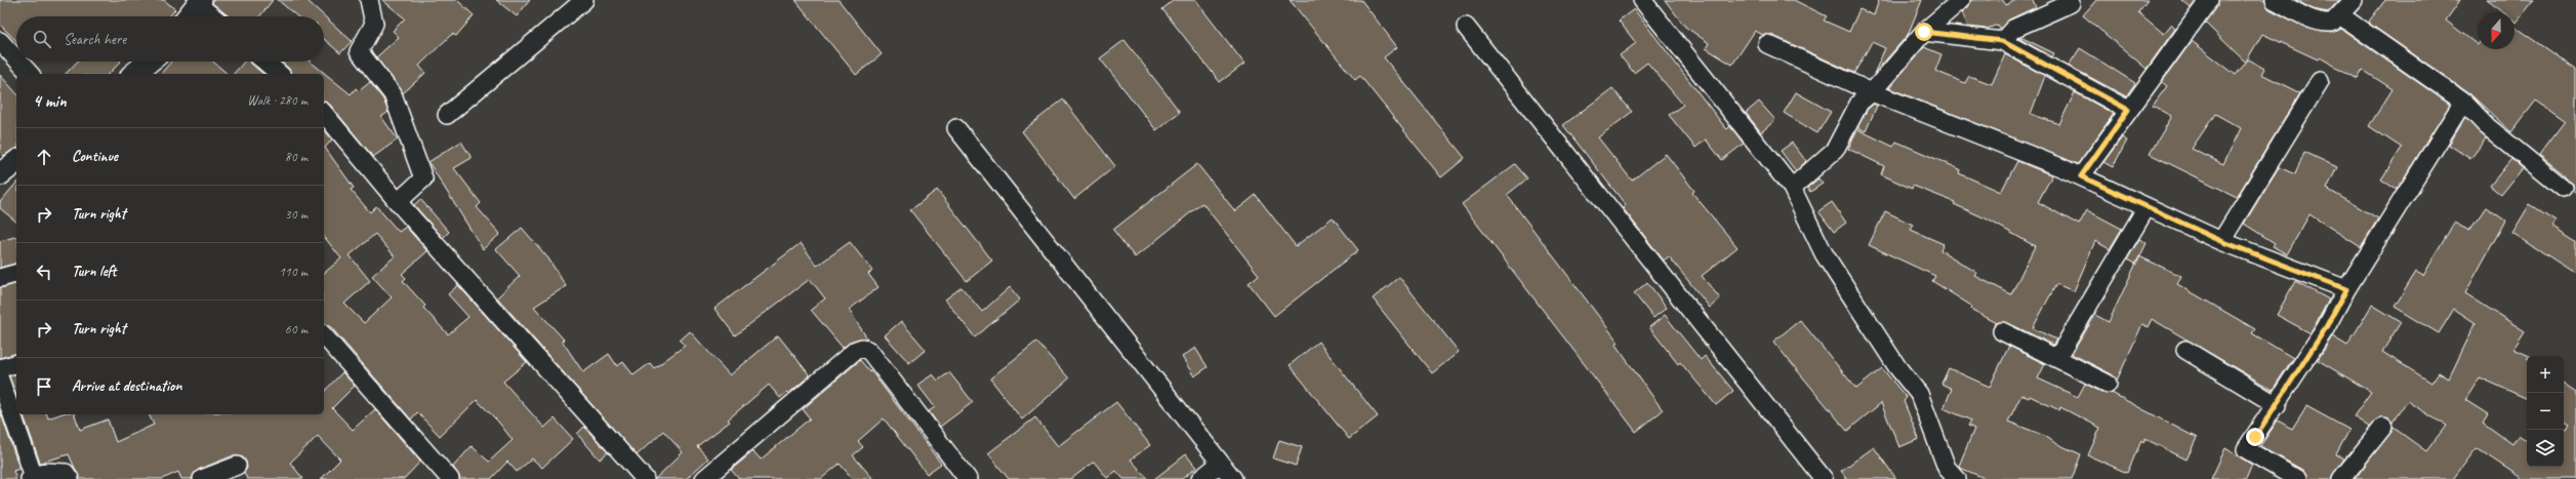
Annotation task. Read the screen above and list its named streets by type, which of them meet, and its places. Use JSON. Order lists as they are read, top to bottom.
{
  "north": "bottom",
  "page": {
    "search": "Search here",
    "heading": ["4 min", "Walk · 280 m"],
    "list": [
      ["Continue", "80 m"],
      ["Turn right", "30 m"],
      ["Turn left", "110 m"],
      ["Turn right", "60 m"],
      "Arrive at destination"
    ],
    "map_buttons": ["+", "−"]
  }
}
